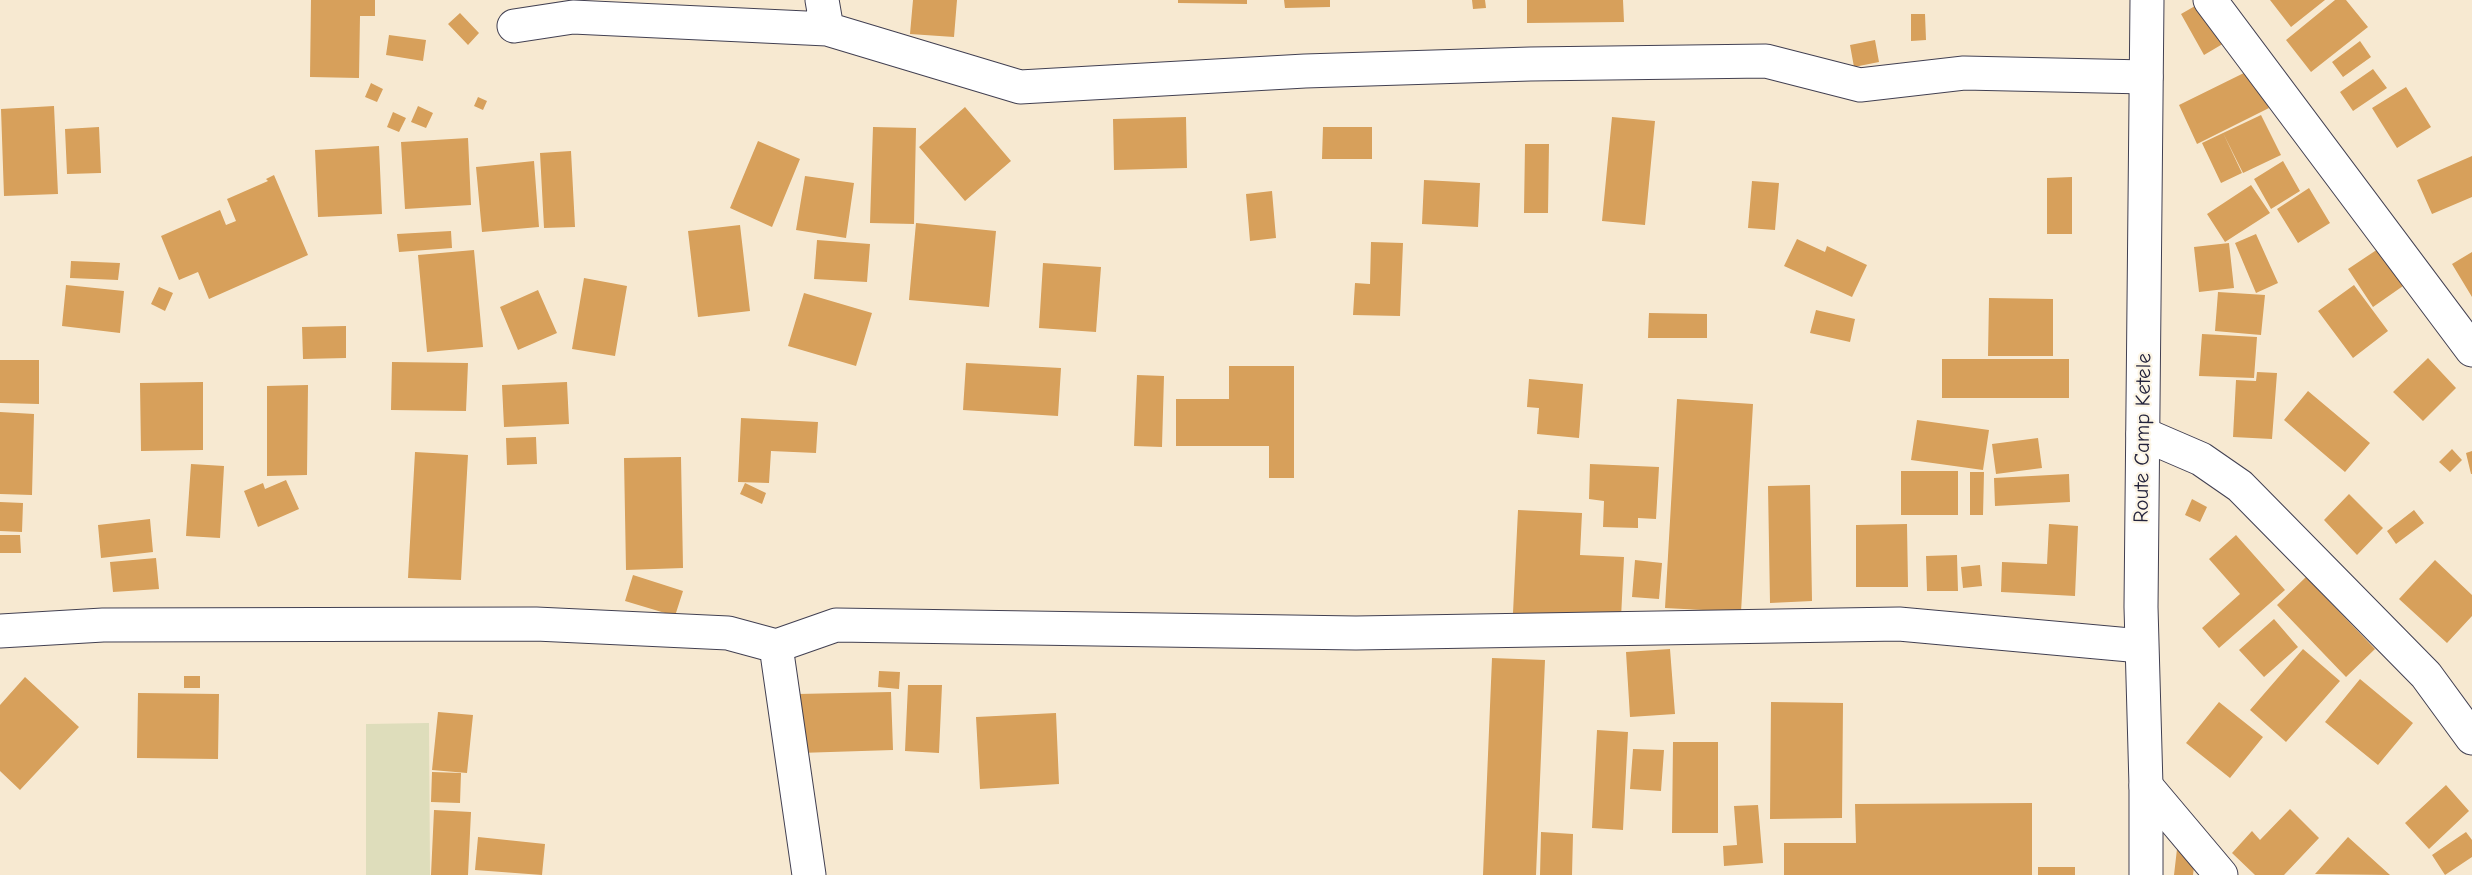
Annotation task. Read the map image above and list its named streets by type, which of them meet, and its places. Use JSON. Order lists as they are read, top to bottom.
{
  "streets": {
    "street": ["Route Camp Ketele"]
  }
}
